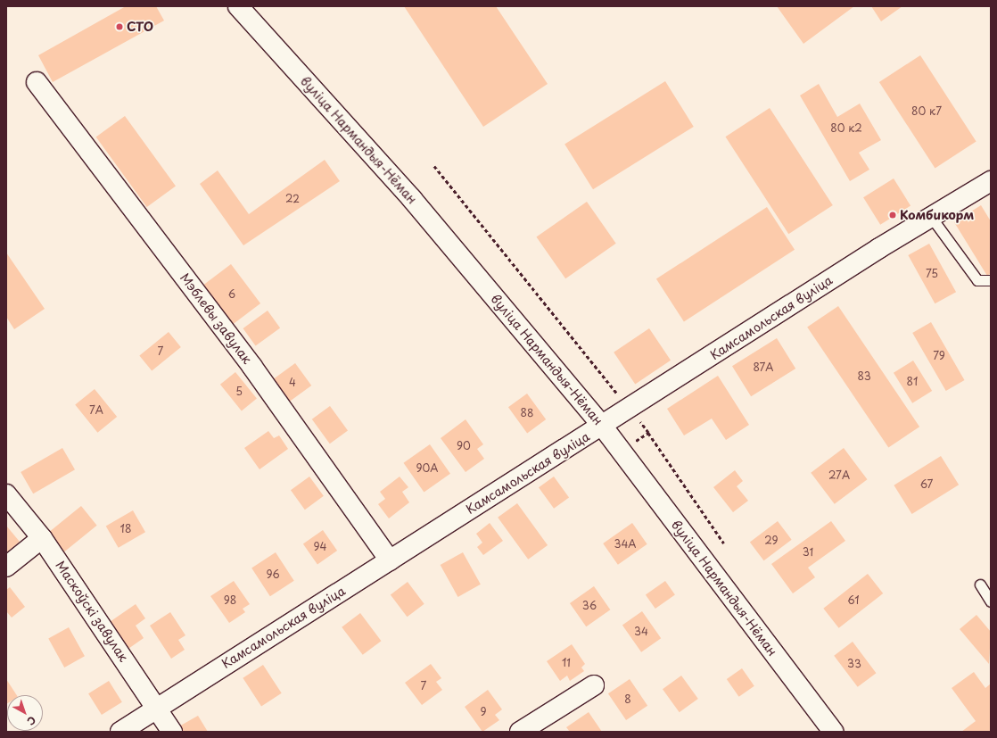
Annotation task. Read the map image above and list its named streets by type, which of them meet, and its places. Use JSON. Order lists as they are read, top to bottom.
{
  "streets": {
    "street": [
      "вуліца Нармандыя-Нёман",
      "Камсамольская вуліца",
      "Мэблевы завулак",
      "Маскоўскі завулак"
    ]
  },
  "crossings": [
    ["вуліца Нармандыя-Нёман", "Камсамольская вуліца"],
    ["Камсамольская вуліца", "Мэблевы завулак"],
    ["Камсамольская вуліца", "Маскоўскі завулак"]
  ],
  "places": ["СТО", "Комбикорм"],
  "house_numbers": [
    "80 к7",
    "80 к2",
    "22",
    "75",
    "6",
    "7",
    "79",
    "87А",
    "83",
    "81",
    "4",
    "5",
    "7А",
    "88",
    "90",
    "90А",
    "27А",
    "67",
    "18",
    "29",
    "34А",
    "94",
    "31",
    "96",
    "98",
    "61",
    "36",
    "34",
    "11",
    "33",
    "7",
    "8",
    "9"
  ],
  "north": "bottom right"
}
